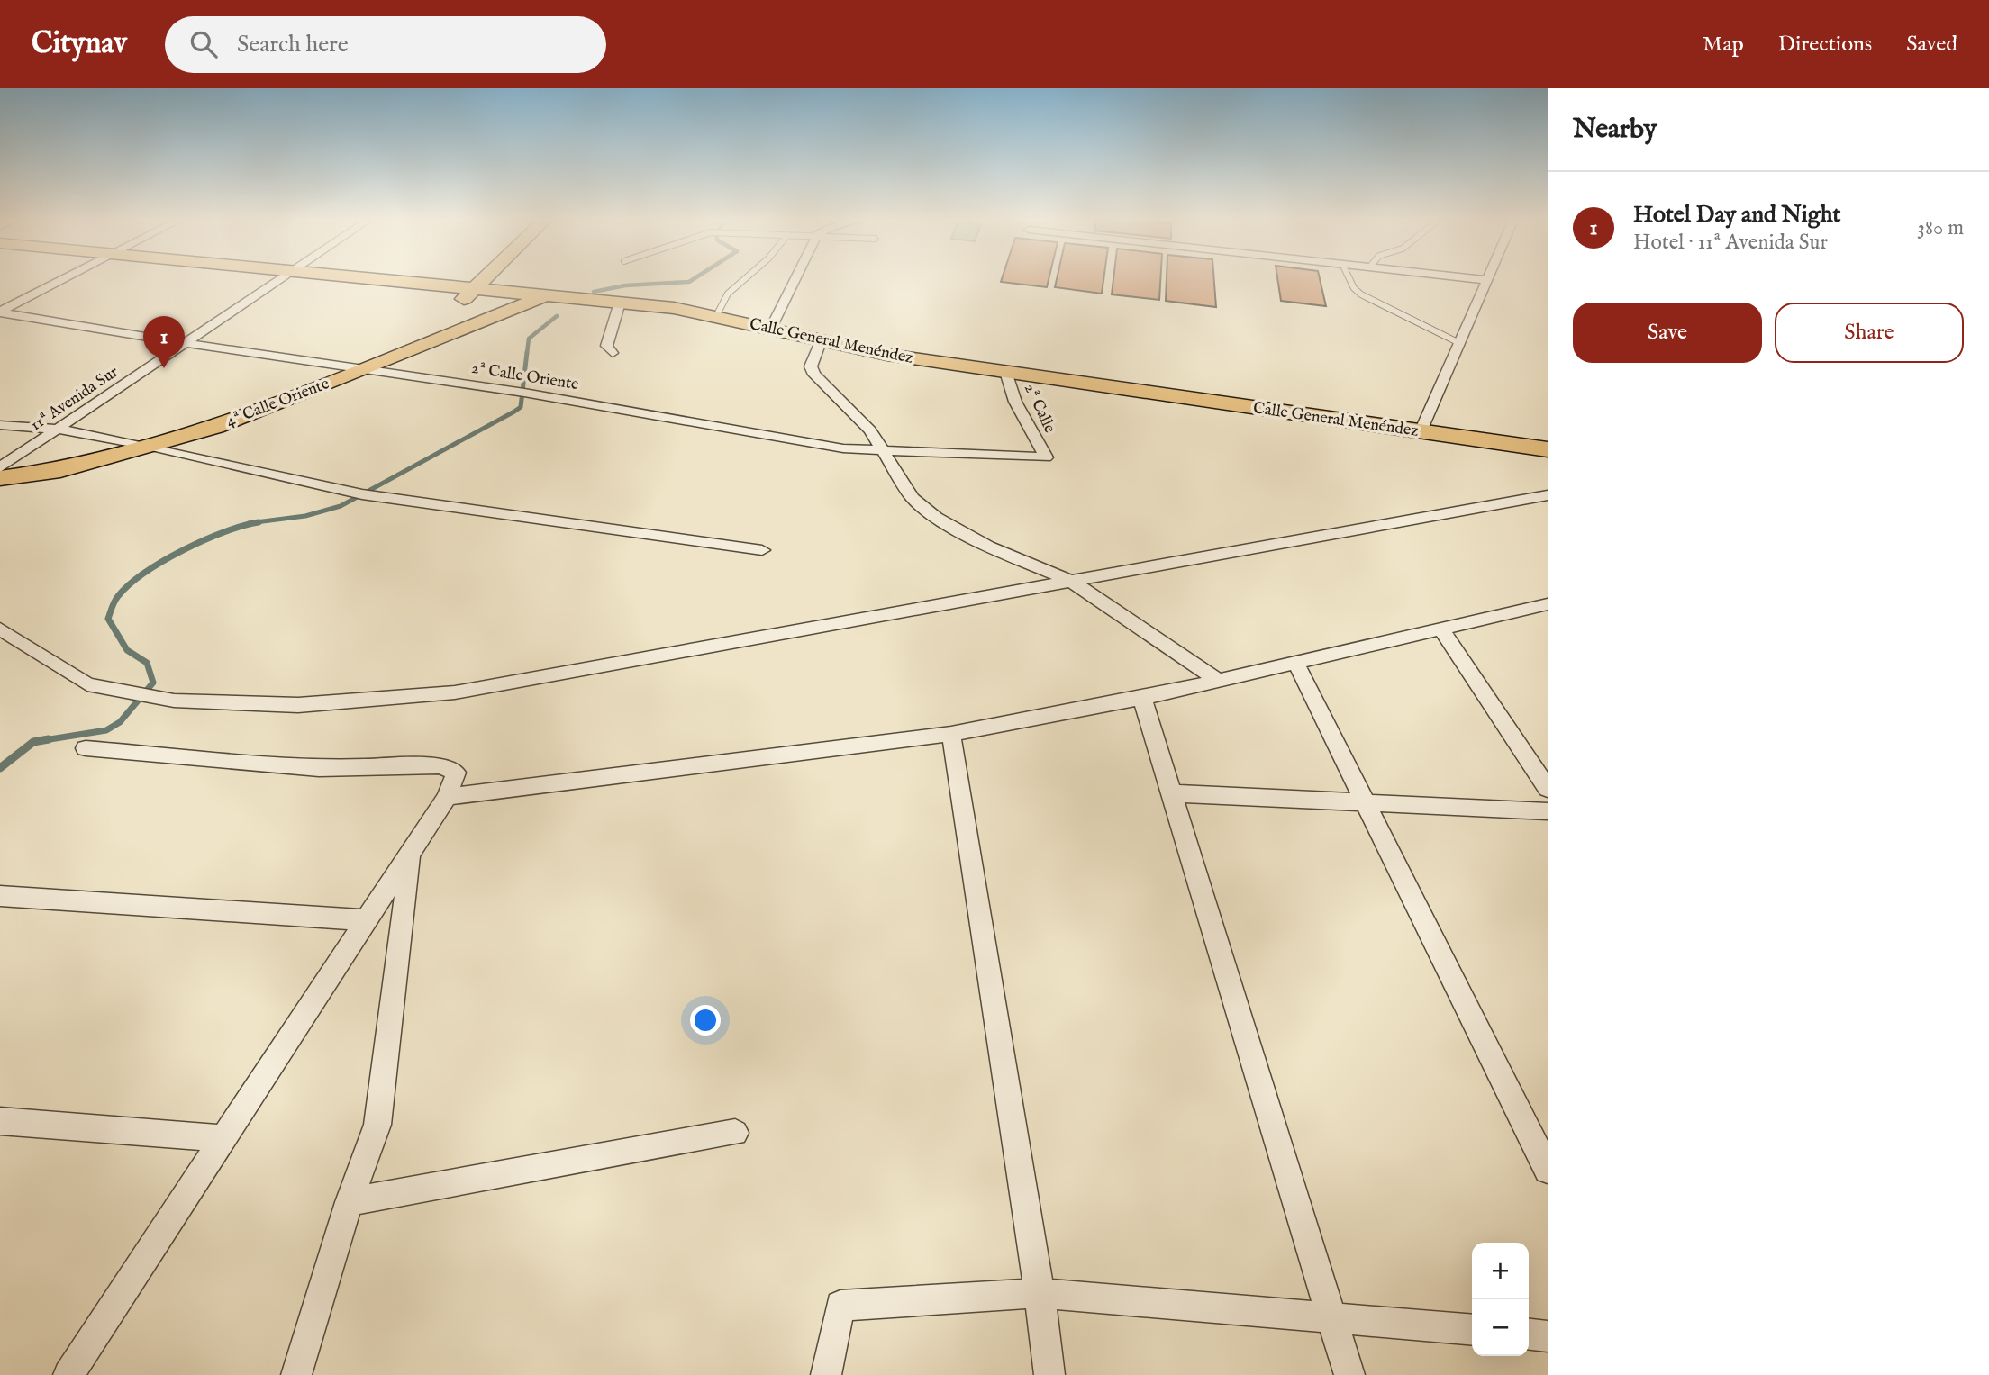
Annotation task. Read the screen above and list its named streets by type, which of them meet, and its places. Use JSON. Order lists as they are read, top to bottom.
{
  "streets": {
    "main road": ["Calle General Menéndez", "4ª Calle Oriente"],
    "street": ["2ª Calle Oriente", "11ª Avenida Sur", "2ª Calle"]
  },
  "crossings": [
    ["Calle General Menéndez", "4ª Calle Oriente"],
    ["Calle General Menéndez", "2ª Calle"],
    ["2ª Calle Oriente", "11ª Avenida Sur"],
    ["2ª Calle Oriente", "4ª Calle Oriente"],
    ["2ª Calle Oriente", "2ª Calle"]
  ],
  "page": {
    "header": "Citynav",
    "search": "Search here",
    "nav": ["Map", "Directions", "Saved"],
    "heading": "Nearby",
    "list": [
      {
        "mark": "1",
        "name": "Hotel Day and Night",
        "note": "Hotel · 11ª Avenida Sur",
        "value": "380 m"
      }
    ],
    "buttons": ["Save", "Share"],
    "pins": "1",
    "map_buttons": ["+", "−"]
  }
}
